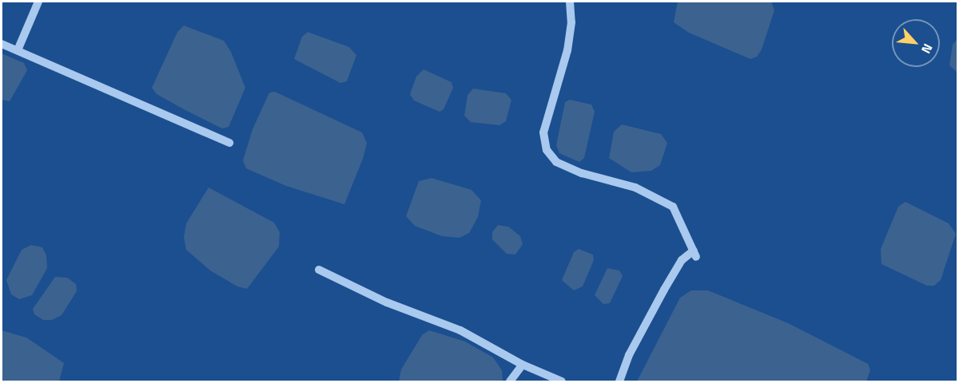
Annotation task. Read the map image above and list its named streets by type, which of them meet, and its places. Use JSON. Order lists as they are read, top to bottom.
{
  "north": "bottom right"
}
